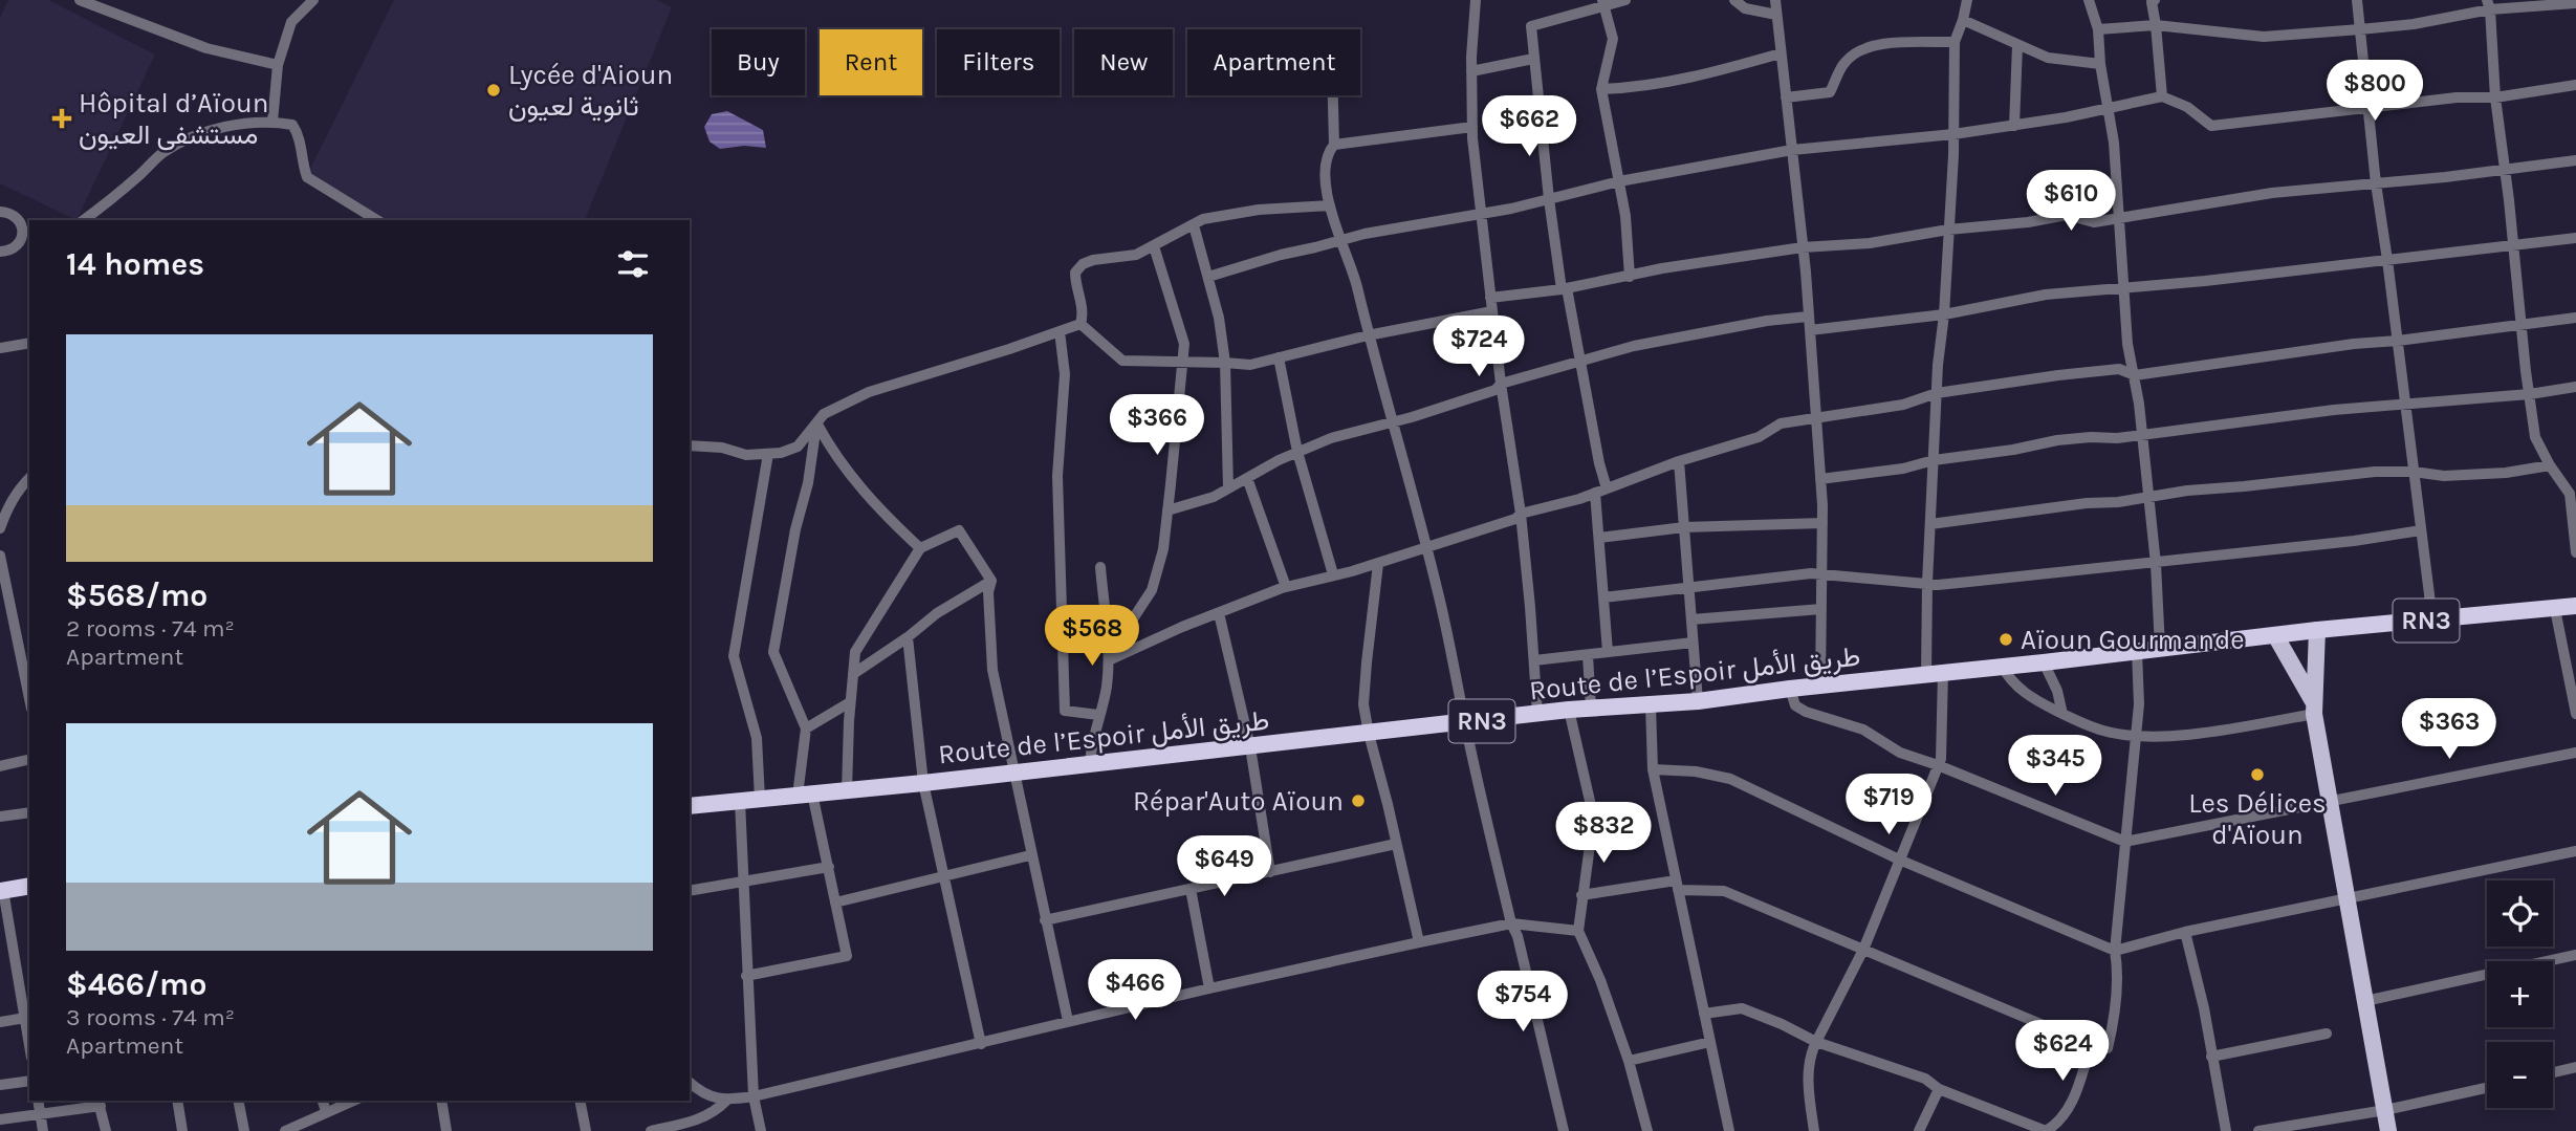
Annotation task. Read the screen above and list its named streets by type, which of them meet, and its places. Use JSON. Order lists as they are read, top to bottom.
{
  "streets": {
    "highway": ["RN3", "Route de l’Espoir طريق الأمل"]
  },
  "places": {
    "other": [
      "Lycée d'Aioun ثانوية لعيون",
      "Aïoun Gourmande",
      "Les Délices d'Aïoun",
      "Répar'Auto Aïoun"
    ],
    "health": ["Hôpital d’Aïoun مستشفى العيون"]
  },
  "page": {
    "chip": [
      "Buy",
      "Rent",
      "Filters",
      "New",
      "Apartment"
    ],
    "price": [
      "$800",
      "$662",
      "$610",
      "$724",
      "$366",
      "$568",
      "$363",
      "$345",
      "$719",
      "$832",
      "$649",
      "$466",
      "$754",
      "$624"
    ],
    "heading": "14 homes",
    "list": [
      {
        "name": "$568/mo",
        "note": "2 rooms · 74 m² · Apartment"
      },
      {
        "name": "$466/mo",
        "note": "3 rooms · 74 m² · Apartment"
      }
    ],
    "map_buttons": ["+", "−"]
  }
}
